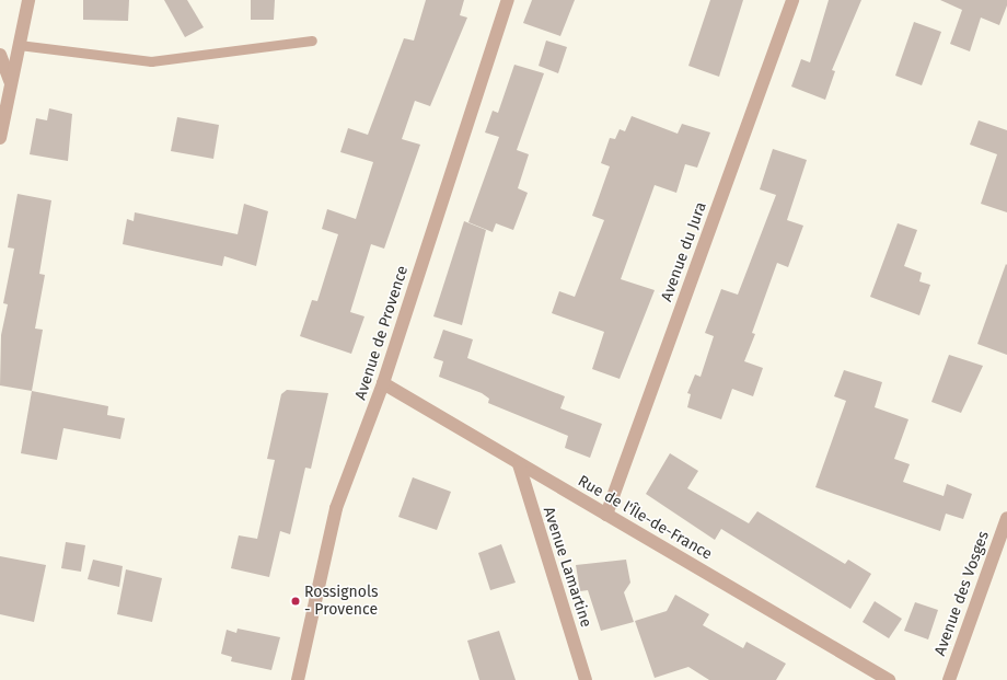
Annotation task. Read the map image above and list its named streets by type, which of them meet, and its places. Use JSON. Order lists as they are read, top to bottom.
{
  "streets": {
    "street": [
      "Avenue du Jura",
      "Avenue de Provence",
      "Rue de l'Île-de-France",
      "Avenue Lamartine",
      "Avenue des Vosges"
    ]
  },
  "crossings": [
    ["Avenue du Jura", "Rue de l'Île-de-France"],
    ["Avenue de Provence", "Rue de l'Île-de-France"],
    ["Rue de l'Île-de-France", "Avenue Lamartine"]
  ],
  "places": ["Rossignols - Provence"]
}
